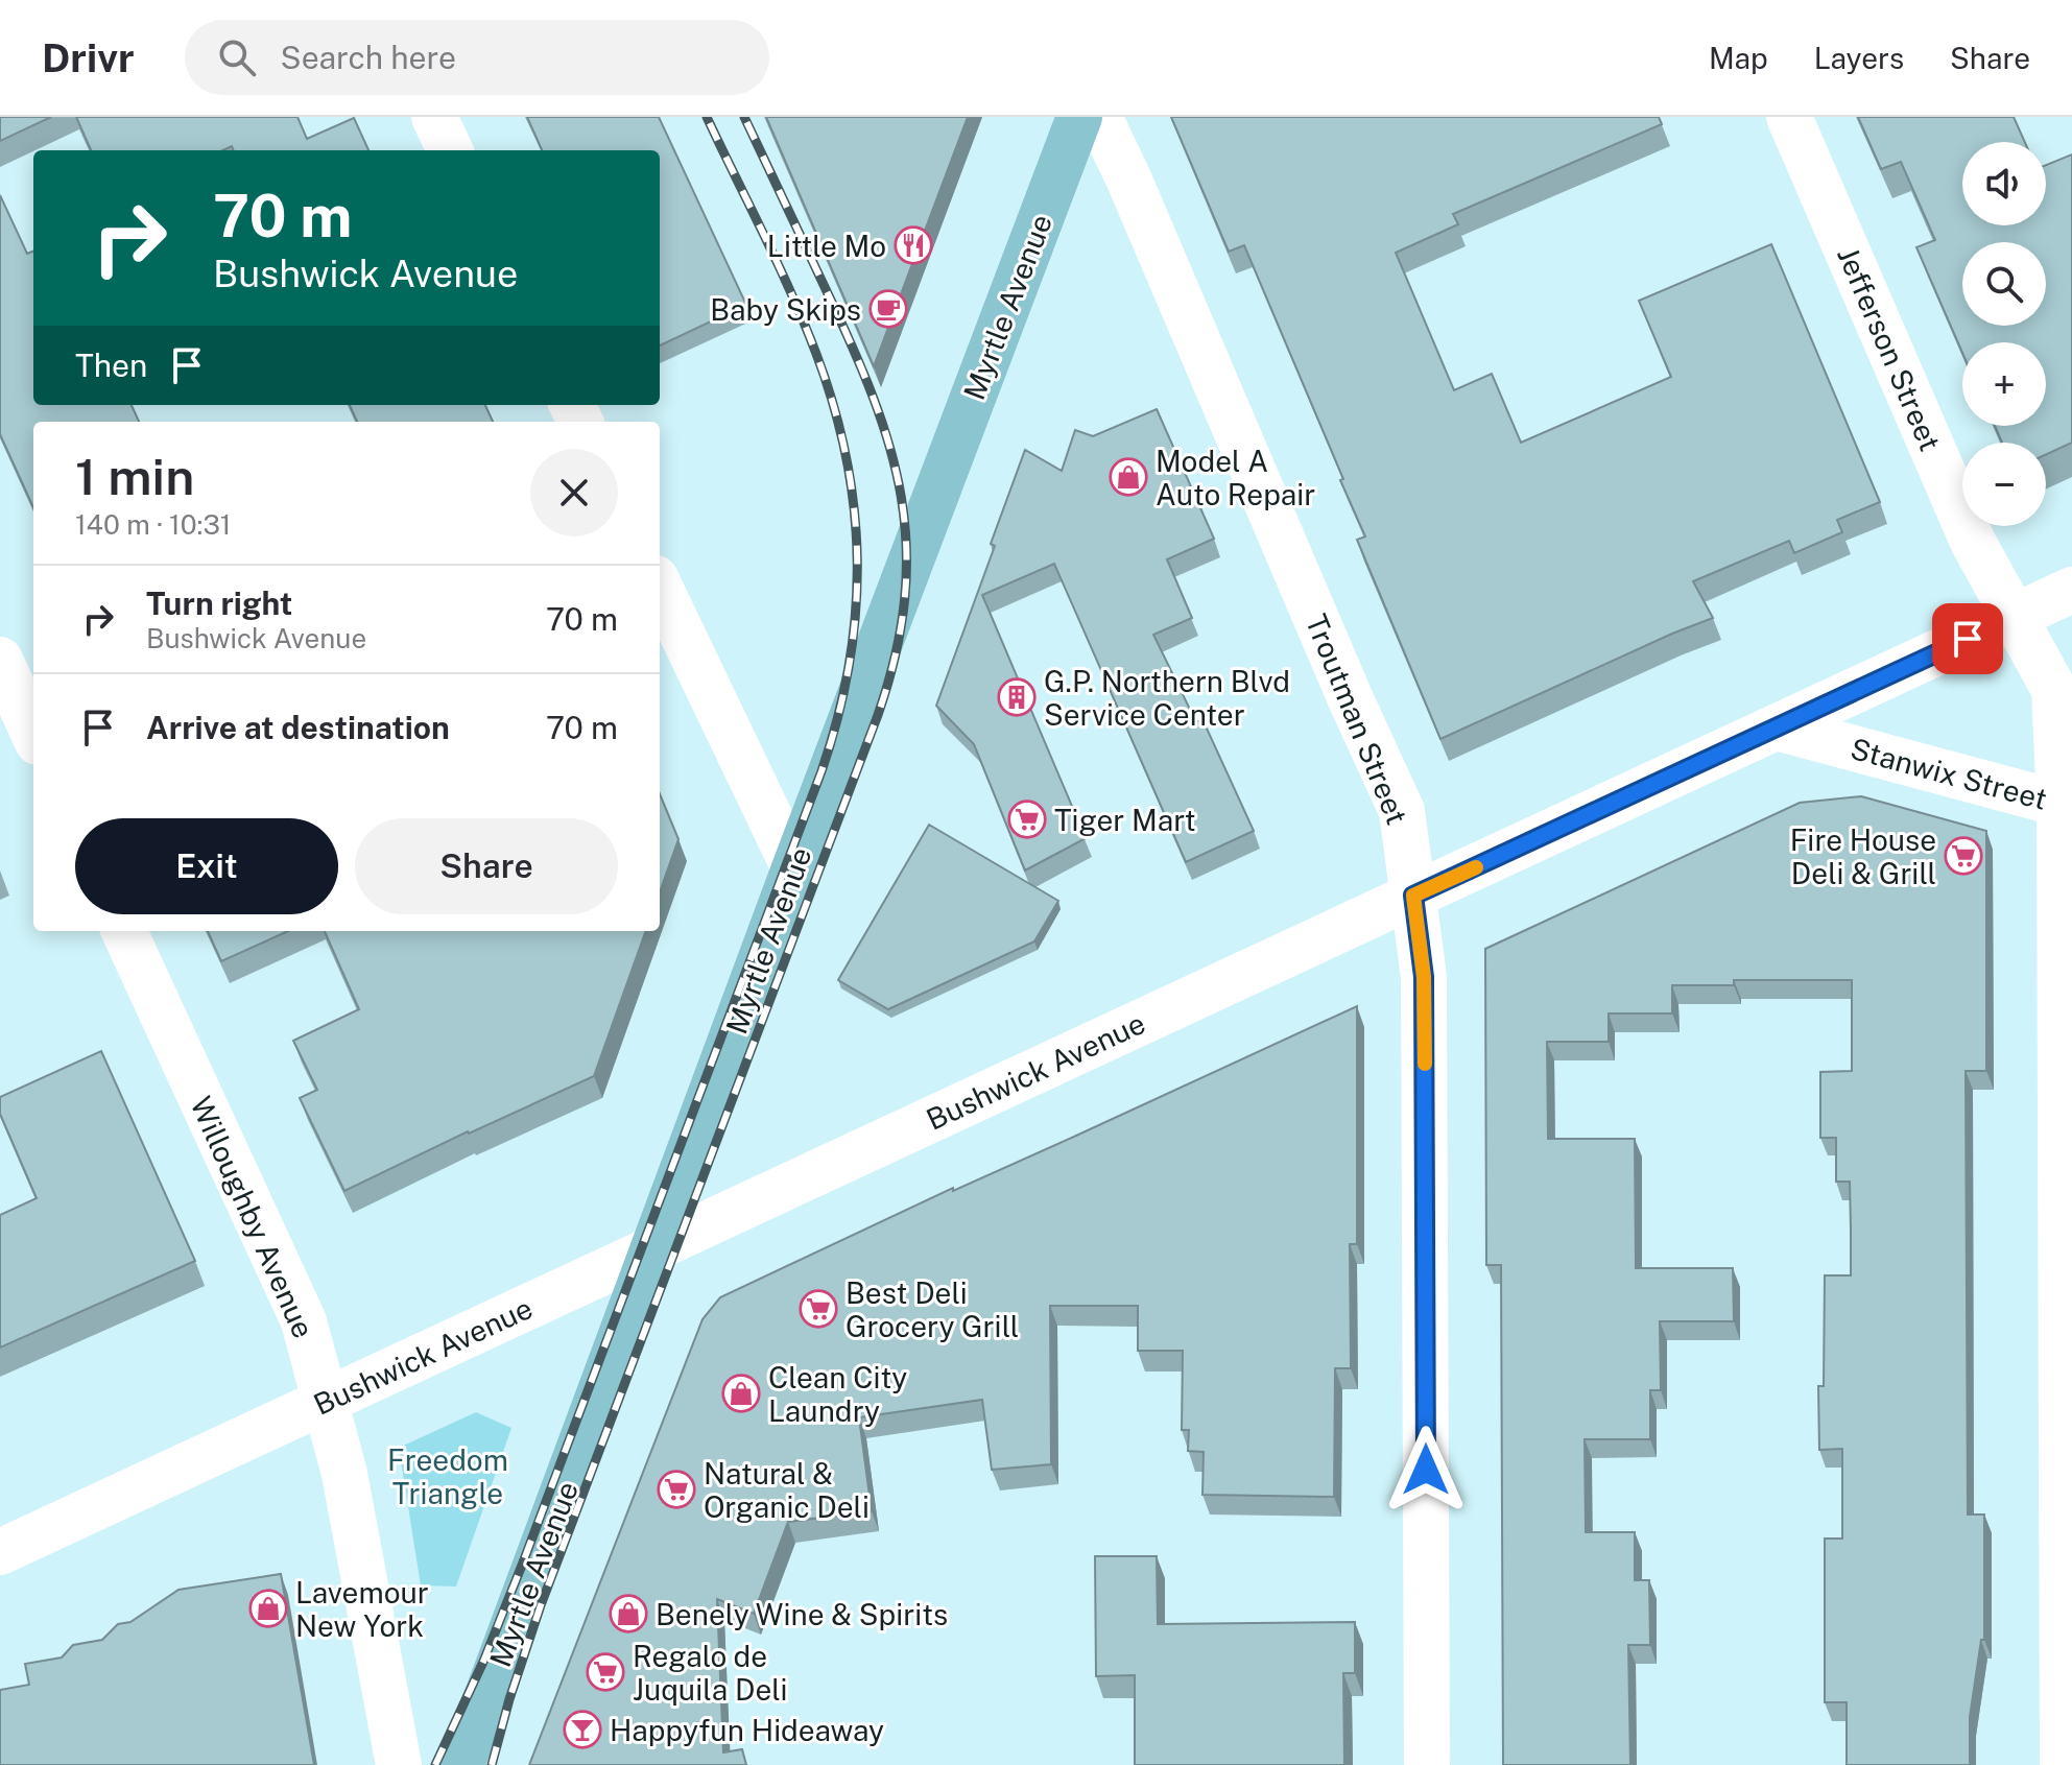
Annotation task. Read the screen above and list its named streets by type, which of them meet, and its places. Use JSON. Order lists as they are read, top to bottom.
{
  "streets": {
    "main road": ["Myrtle Avenue"],
    "street": [
      "Jefferson Street",
      "Troutman Street",
      "Stanwix Street",
      "Bushwick Avenue",
      "Willoughby Avenue"
    ]
  },
  "crossings": [
    ["Myrtle Avenue", "Bushwick Avenue"],
    ["Jefferson Street", "Stanwix Street"],
    ["Jefferson Street", "Bushwick Avenue"],
    ["Troutman Street", "Bushwick Avenue"],
    ["Stanwix Street", "Bushwick Avenue"],
    ["Bushwick Avenue", "Willoughby Avenue"]
  ],
  "parks": ["Freedom Triangle"],
  "places": {
    "restaurant": ["Little Mo"],
    "cafe": ["Baby Skips"],
    "shop": [
      "Model A Auto Repair",
      "Clean City Laundry",
      "Lavemour New York",
      "Benely Wine & Spirits"
    ],
    "building": ["G.P. Northern Blvd Service Center"],
    "supermarket": [
      "Tiger Mart",
      "Fire House Deli & Grill",
      "Best Deli Grocery Grill",
      "Natural & Organic Deli",
      "Regalo de Juquila Deli"
    ],
    "bar": ["Happyfun Hideaway"]
  },
  "page": {
    "header": "Drivr",
    "search": "Search here",
    "nav": ["Map", "Layers", "Share"],
    "map_buttons": ["+", "−"],
    "turn": ["70 m", "Bushwick Avenue"],
    "then": "Then",
    "heading": ["1 min", "140 m · 10:31"],
    "list": [
      {
        "name": "Turn right",
        "note": "Bushwick Avenue",
        "value": "70 m"
      },
      {
        "name": "Arrive at destination",
        "value": "70 m"
      }
    ],
    "buttons": ["Exit", "Share"]
  }
}
